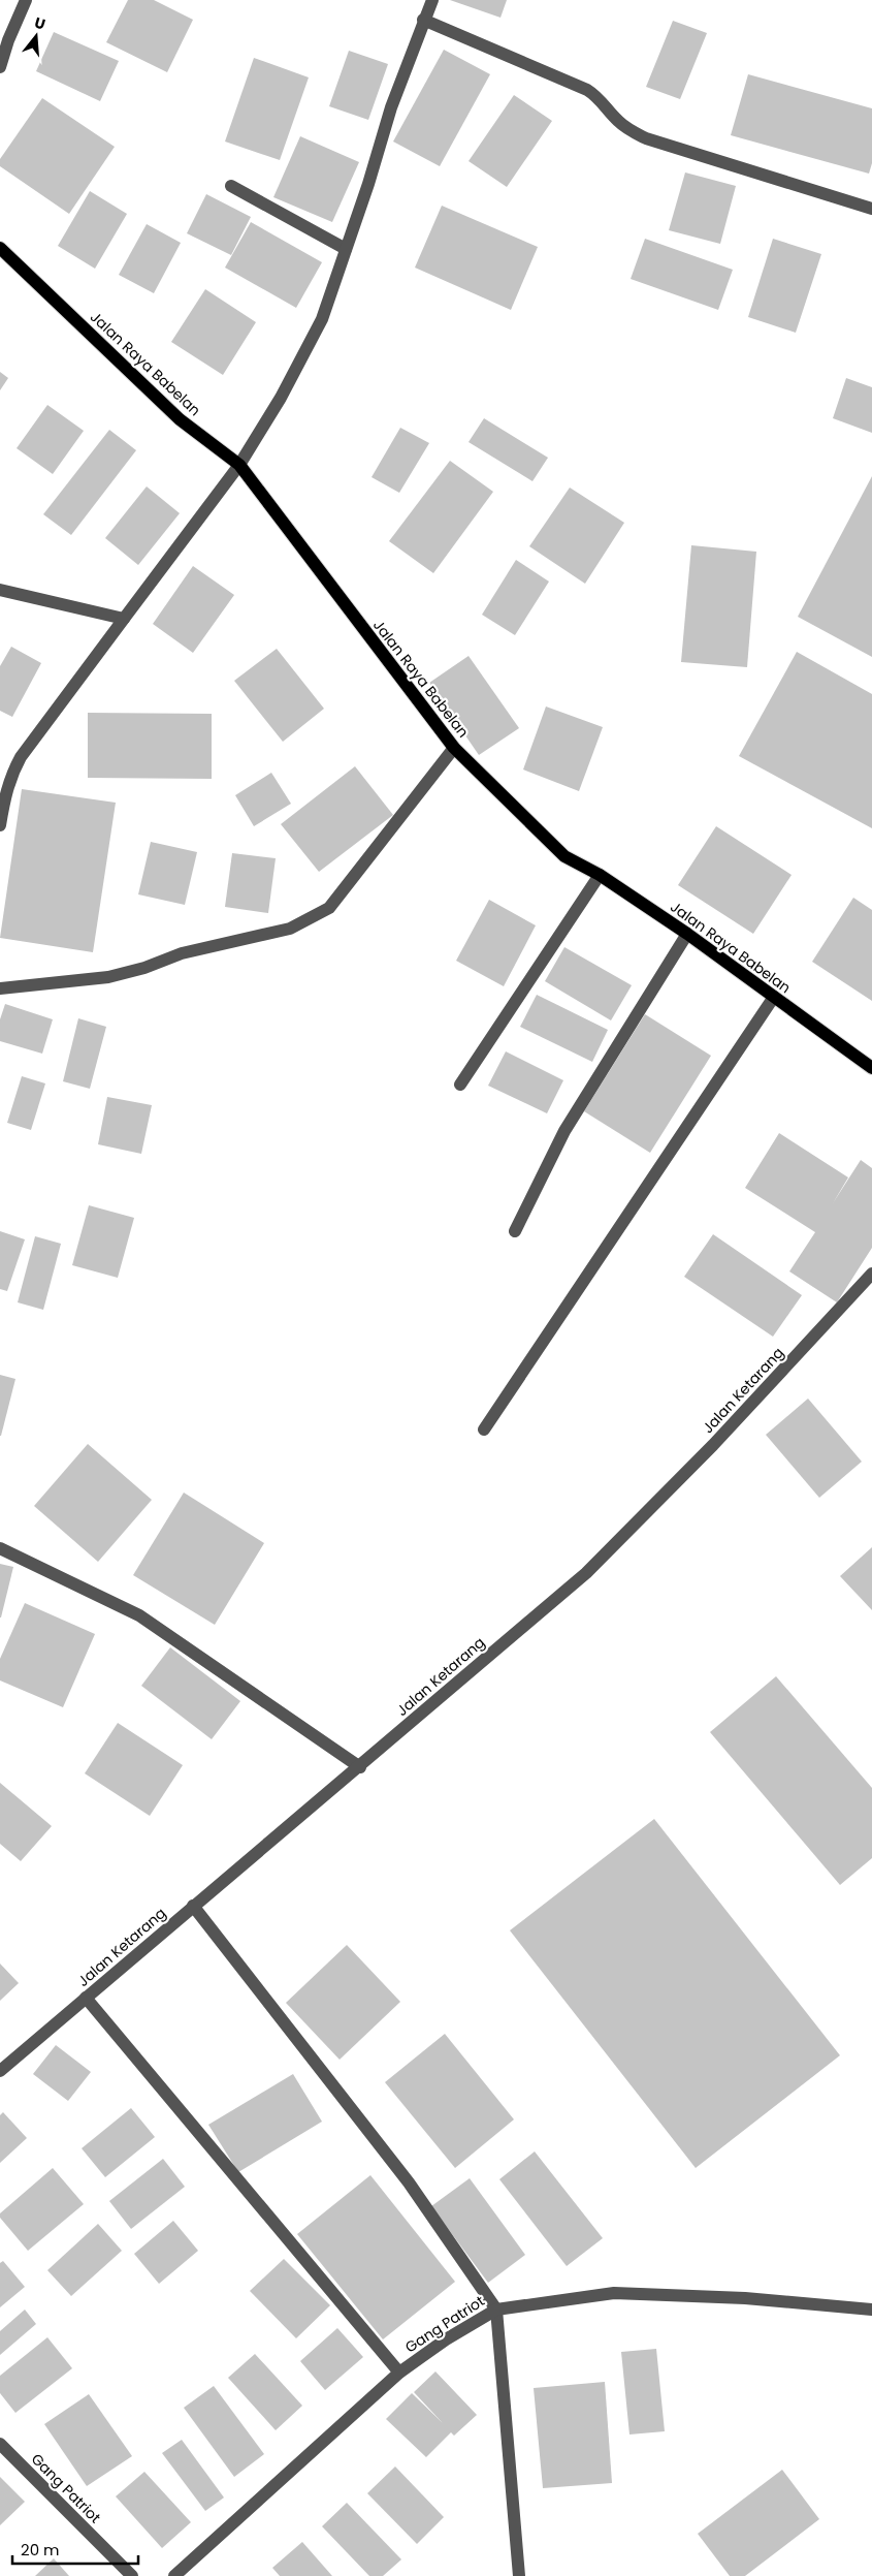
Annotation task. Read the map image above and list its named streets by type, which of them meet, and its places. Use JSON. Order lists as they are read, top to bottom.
{
  "streets": {
    "main road": ["Jalan Raya Babelan"],
    "street": ["Jalan Ketarang", "Gang Patriot"]
  },
  "scale_bar": "20 m",
  "north": "top"
}
